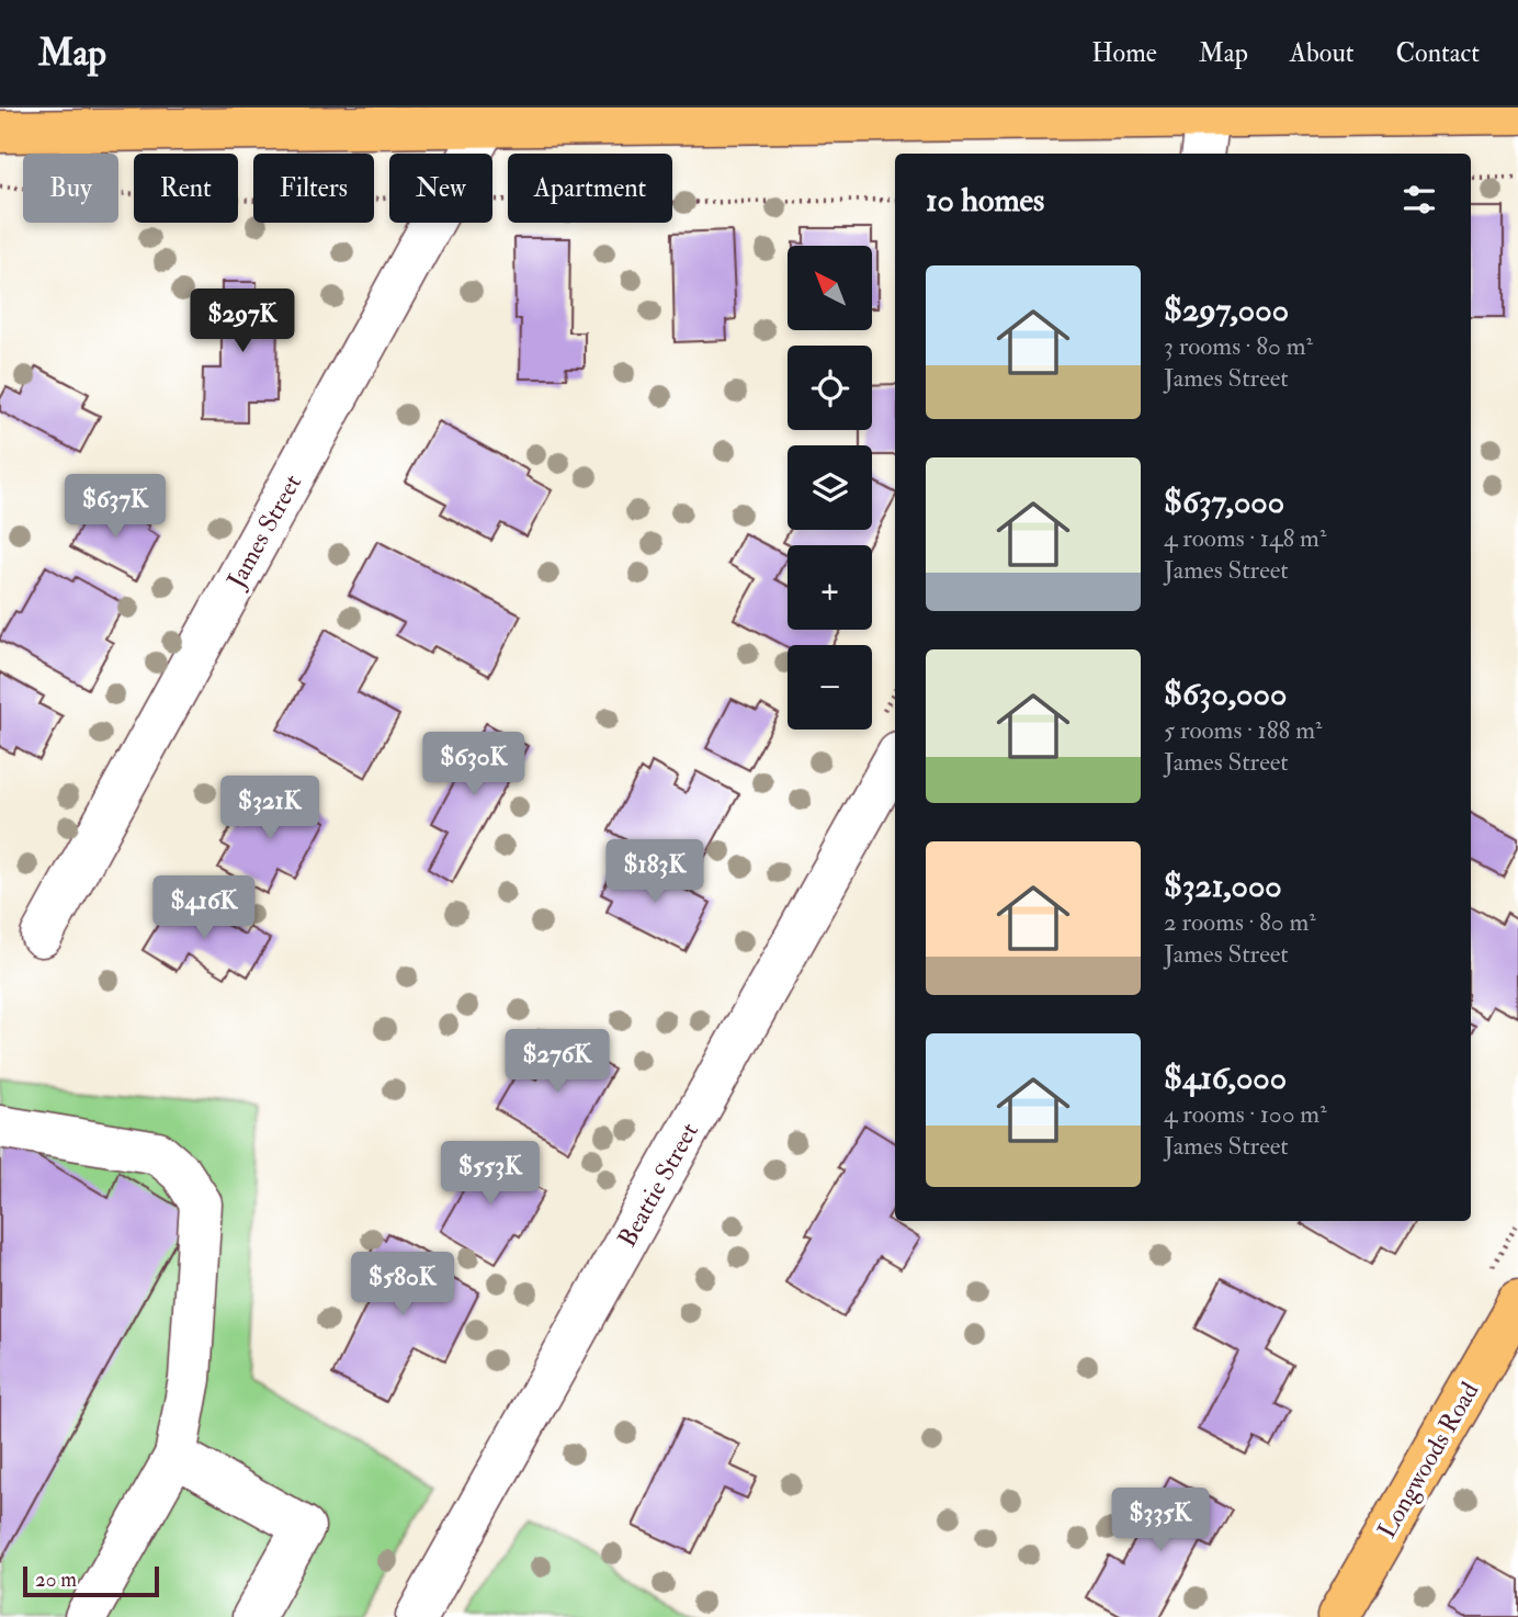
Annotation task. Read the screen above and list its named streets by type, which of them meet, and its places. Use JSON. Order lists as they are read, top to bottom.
{
  "streets": {
    "main road": ["Longwoods Road"],
    "street": ["James Street", "Beattie Street"]
  },
  "scale_bar": "20 m",
  "north": "top left",
  "page": {
    "header": "Map",
    "nav": [
      "Home",
      "Map",
      "About",
      "Contact"
    ],
    "chip": [
      "Buy",
      "Rent",
      "Filters",
      "New",
      "Apartment"
    ],
    "heading": "10 homes",
    "map_buttons": ["+", "−"],
    "list": [
      {
        "name": "$297,000",
        "note": "3 rooms · 80 m² · James Street"
      },
      {
        "name": "$637,000",
        "note": "4 rooms · 148 m² · James Street"
      },
      {
        "name": "$630,000",
        "note": "5 rooms · 188 m² · James Street"
      },
      {
        "name": "$321,000",
        "note": "2 rooms · 80 m² · James Street"
      },
      {
        "name": "$416,000",
        "note": "4 rooms · 100 m² · James Street"
      }
    ],
    "price": [
      "$297K",
      "$637K",
      "$630K",
      "$321K",
      "$183K",
      "$416K",
      "$276K",
      "$553K",
      "$580K",
      "$335K"
    ],
    "scale": "20 m"
  }
}
